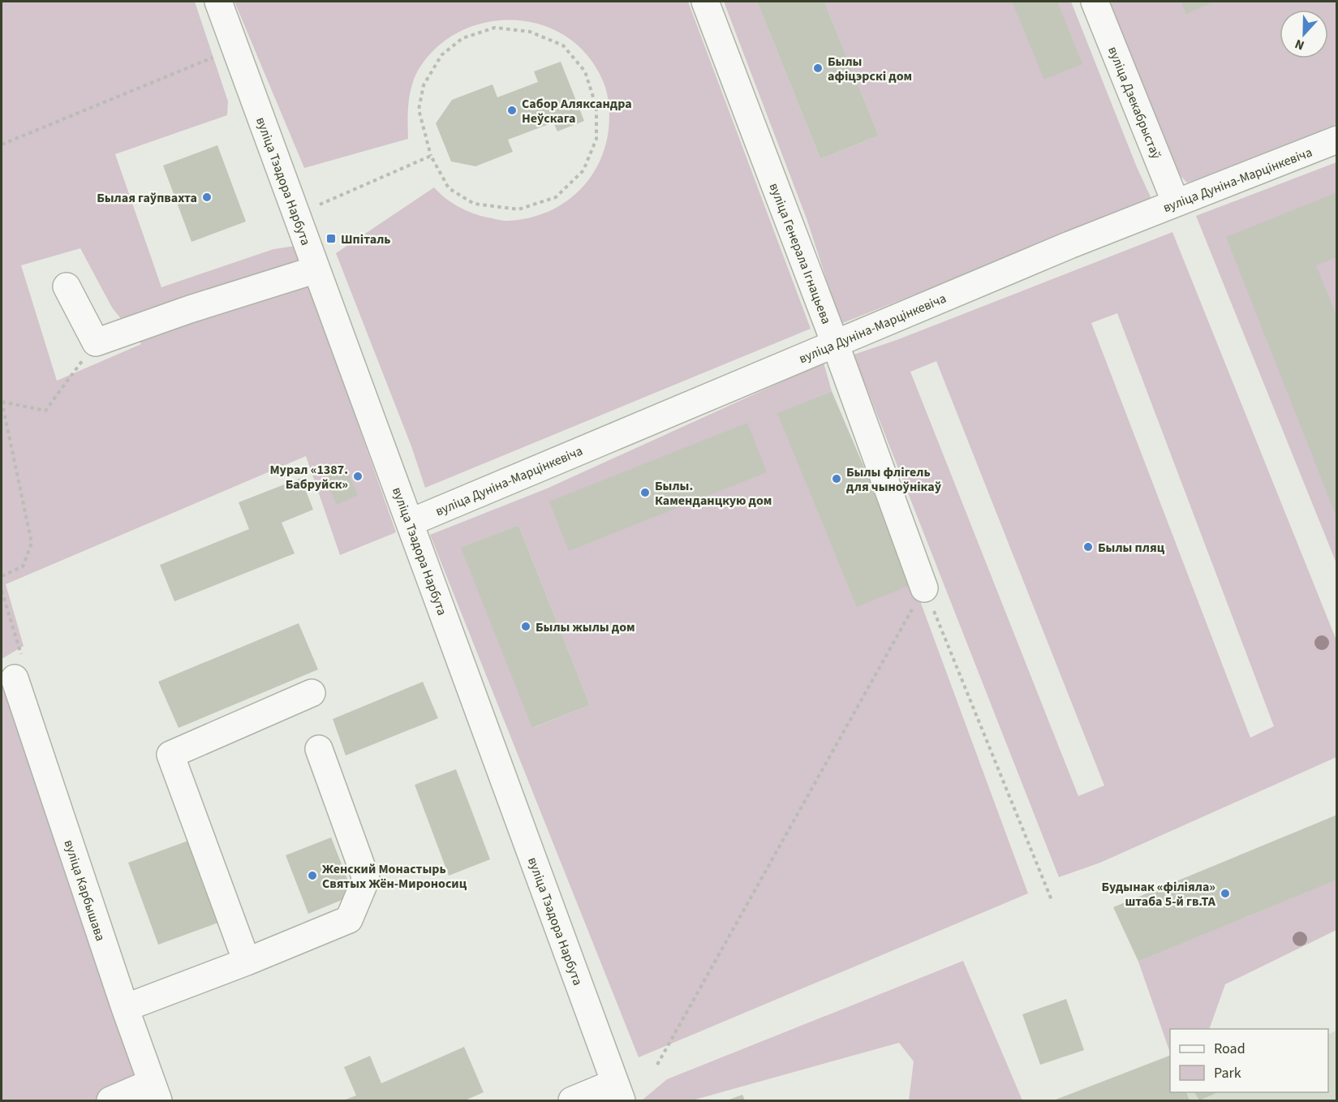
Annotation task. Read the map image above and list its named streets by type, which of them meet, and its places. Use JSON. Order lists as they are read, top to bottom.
{
  "streets": {
    "street": [
      "вуліца Дзекабрыстаў",
      "вуліца Дуніна-Марцінкевіча",
      "вуліца Тэадора Нарбута",
      "вуліца Генерала Ігнацьева",
      "вуліца Карбышава"
    ]
  },
  "crossings": [
    ["вуліца Дзекабрыстаў", "вуліца Дуніна-Марцінкевіча"],
    ["вуліца Дуніна-Марцінкевіча", "вуліца Тэадора Нарбута"],
    ["вуліца Дуніна-Марцінкевіча", "вуліца Генерала Ігнацьева"]
  ],
  "places": {
    "other": [
      "Былы афіцэрскі дом",
      "Сабор Аляксандра Неўскага",
      "Былая гаўпвахта",
      "Мурал «1387. Бабруйск»",
      "Былы флігель для чыноўнікаў",
      "Былы. Каменданцкую дом",
      "Былы пляц",
      "Былы жылы дом",
      "Женский Монастырь Святых Жён-Мироносиц",
      "Будынак «філіяла» штаба 5-й гв.ТА"
    ],
    "transit": ["Шпіталь"]
  },
  "legend": ["Road", "Park"],
  "north": "bottom"
}
